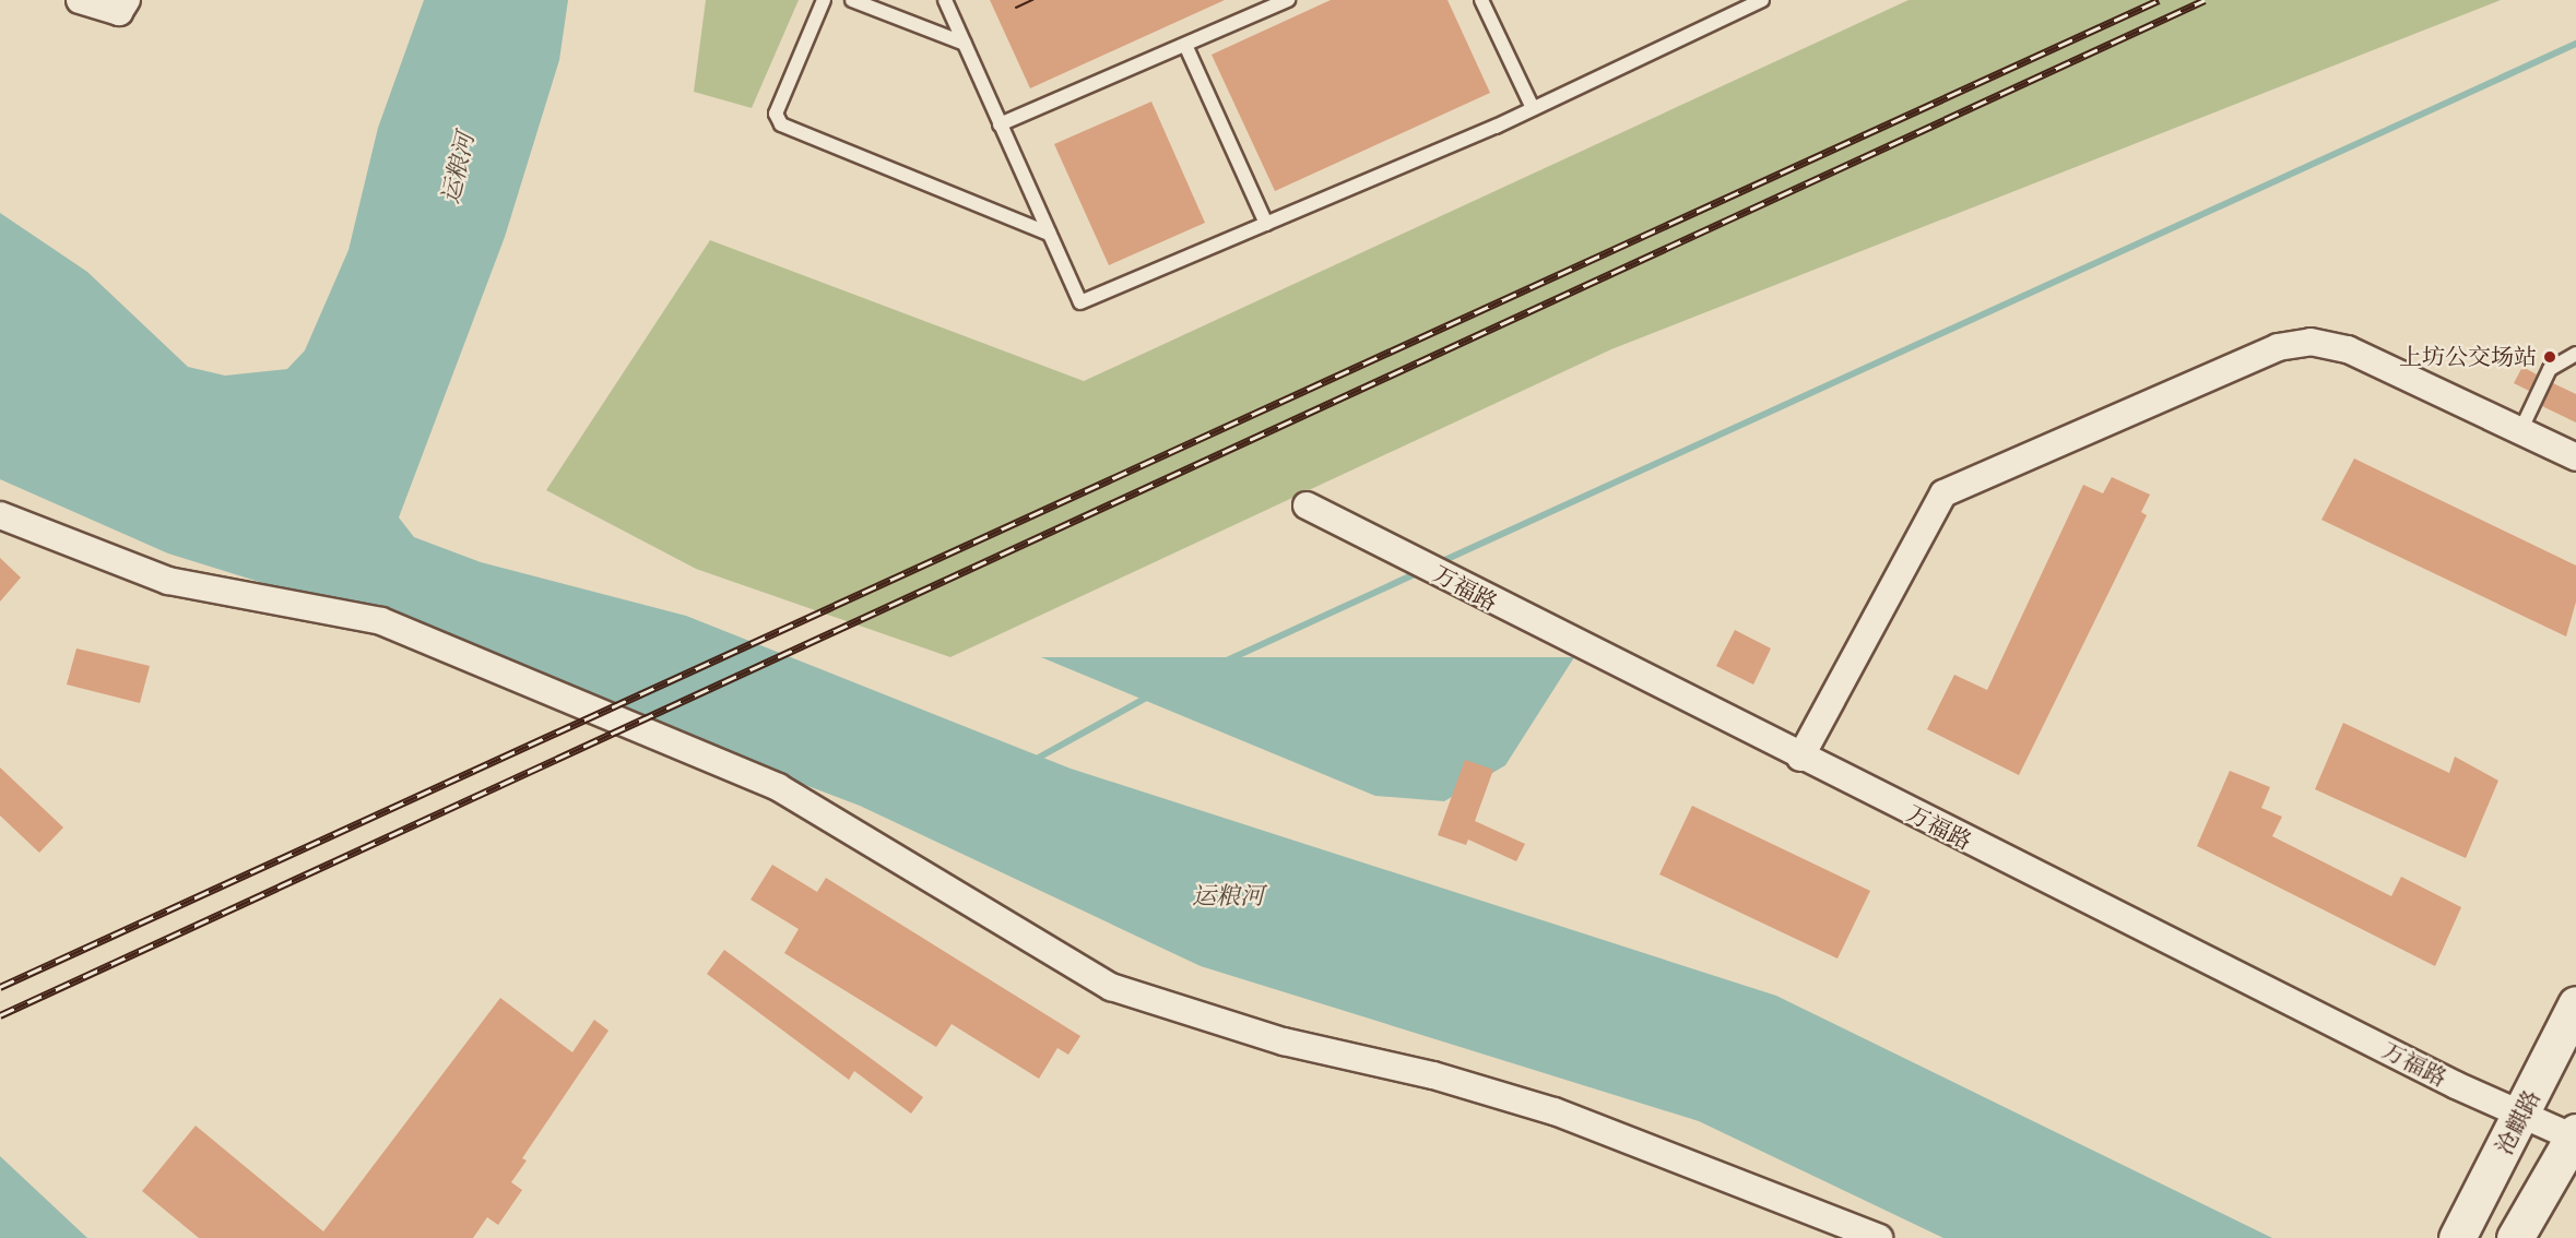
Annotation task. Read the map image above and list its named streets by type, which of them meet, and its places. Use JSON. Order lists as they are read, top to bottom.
{
  "streets": {
    "main road": ["沧麒路"],
    "street": ["万福路"]
  },
  "crossings": [
    ["万福路", "沧麒路"]
  ],
  "water": ["运粮河"],
  "places": ["上坊公交场站"]
}
